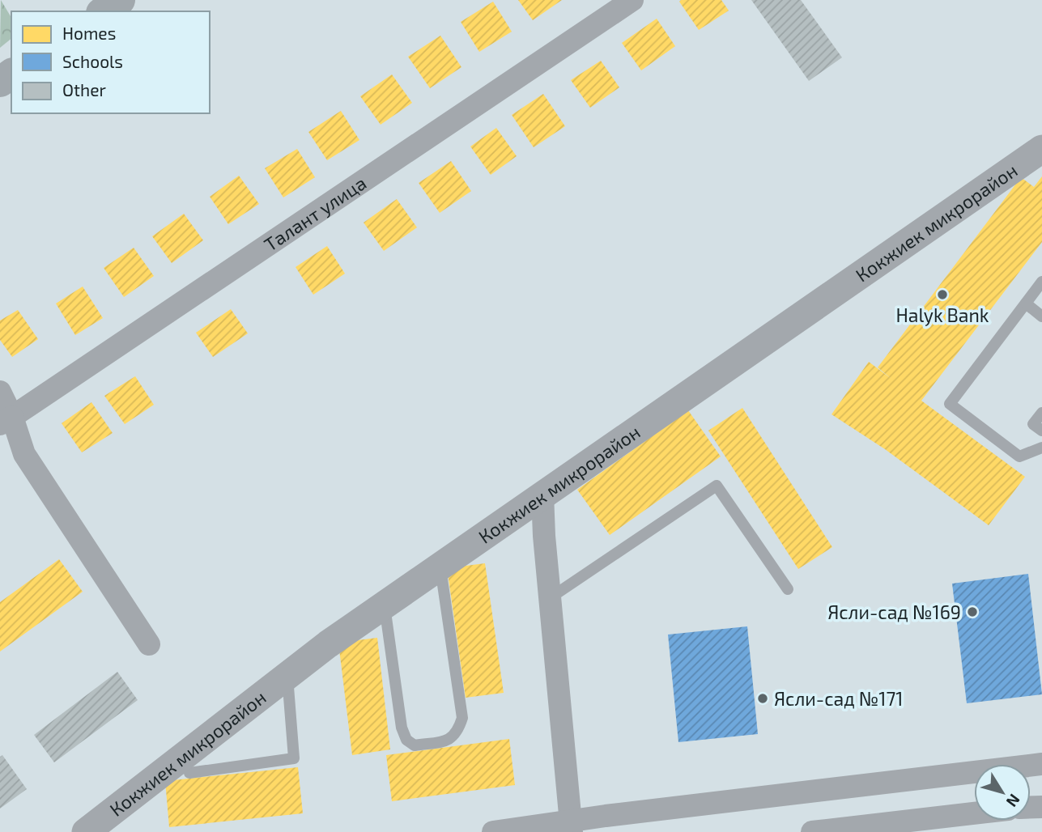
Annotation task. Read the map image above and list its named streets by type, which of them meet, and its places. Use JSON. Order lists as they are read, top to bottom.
{
  "streets": {
    "street": ["Талант улица", "Кокжиек микрорайон"]
  },
  "places": ["Halyk Bank", "Ясли-сад №169", "Ясли-сад №171"],
  "legend": ["Homes", "Schools", "Other"],
  "north": "bottom right"
}
